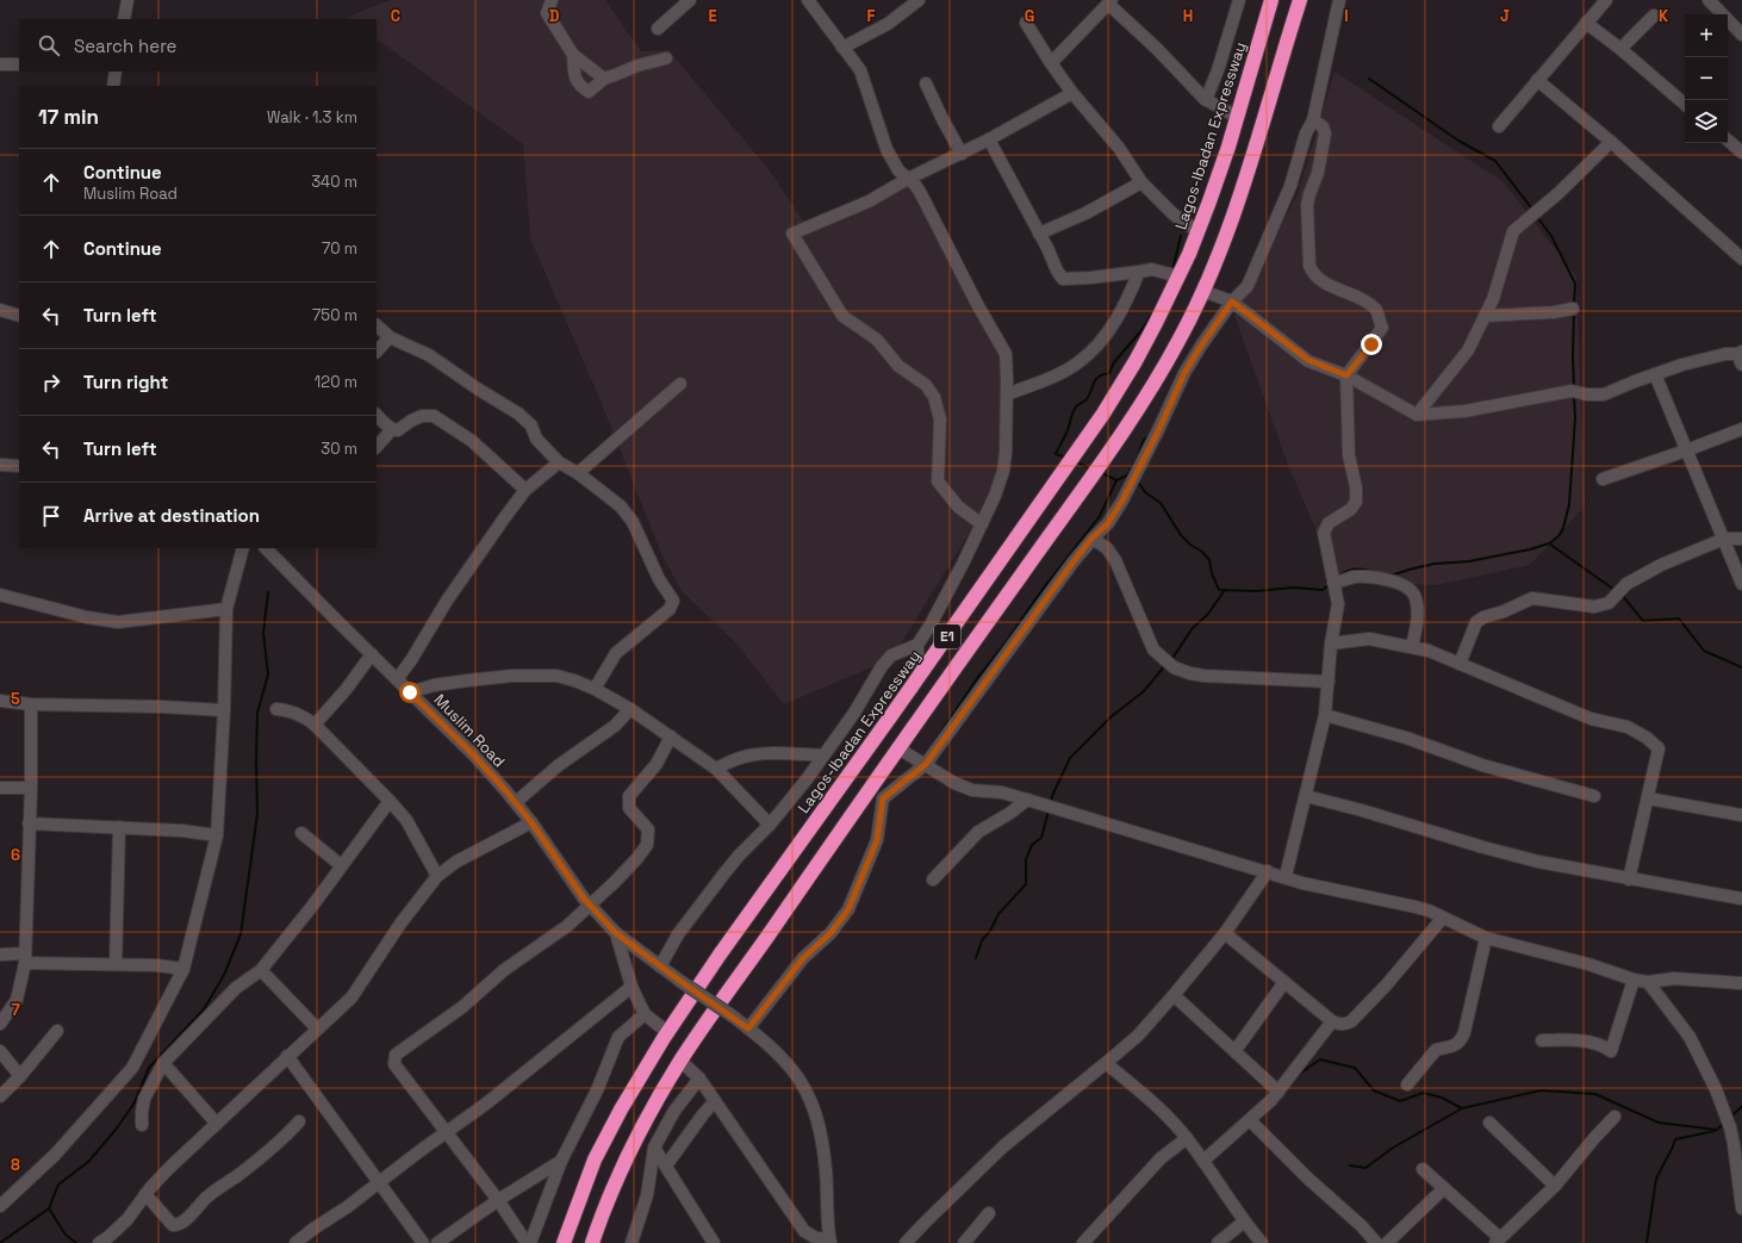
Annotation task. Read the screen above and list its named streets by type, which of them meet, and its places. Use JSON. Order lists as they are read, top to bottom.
{
  "streets": {
    "highway": ["Lagos-Ibadan Expressway", "E1"],
    "street": ["Muslim Road"]
  },
  "page": {
    "map_buttons": ["+", "−"],
    "search": "Search here",
    "heading": ["17 min", "Walk · 1.3 km"],
    "list": [
      ["Continue", "Muslim Road", "340 m"],
      ["Continue", "70 m"],
      ["Turn left", "750 m"],
      ["Turn right", "120 m"],
      ["Turn left", "30 m"],
      "Arrive at destination"
    ]
  },
  "grid": {
    "columns": [
      "C",
      "D",
      "E",
      "F",
      "G",
      "H",
      "I",
      "J",
      "K"
    ],
    "rows": [
      "5",
      "6",
      "7",
      "8"
    ]
  }
}
